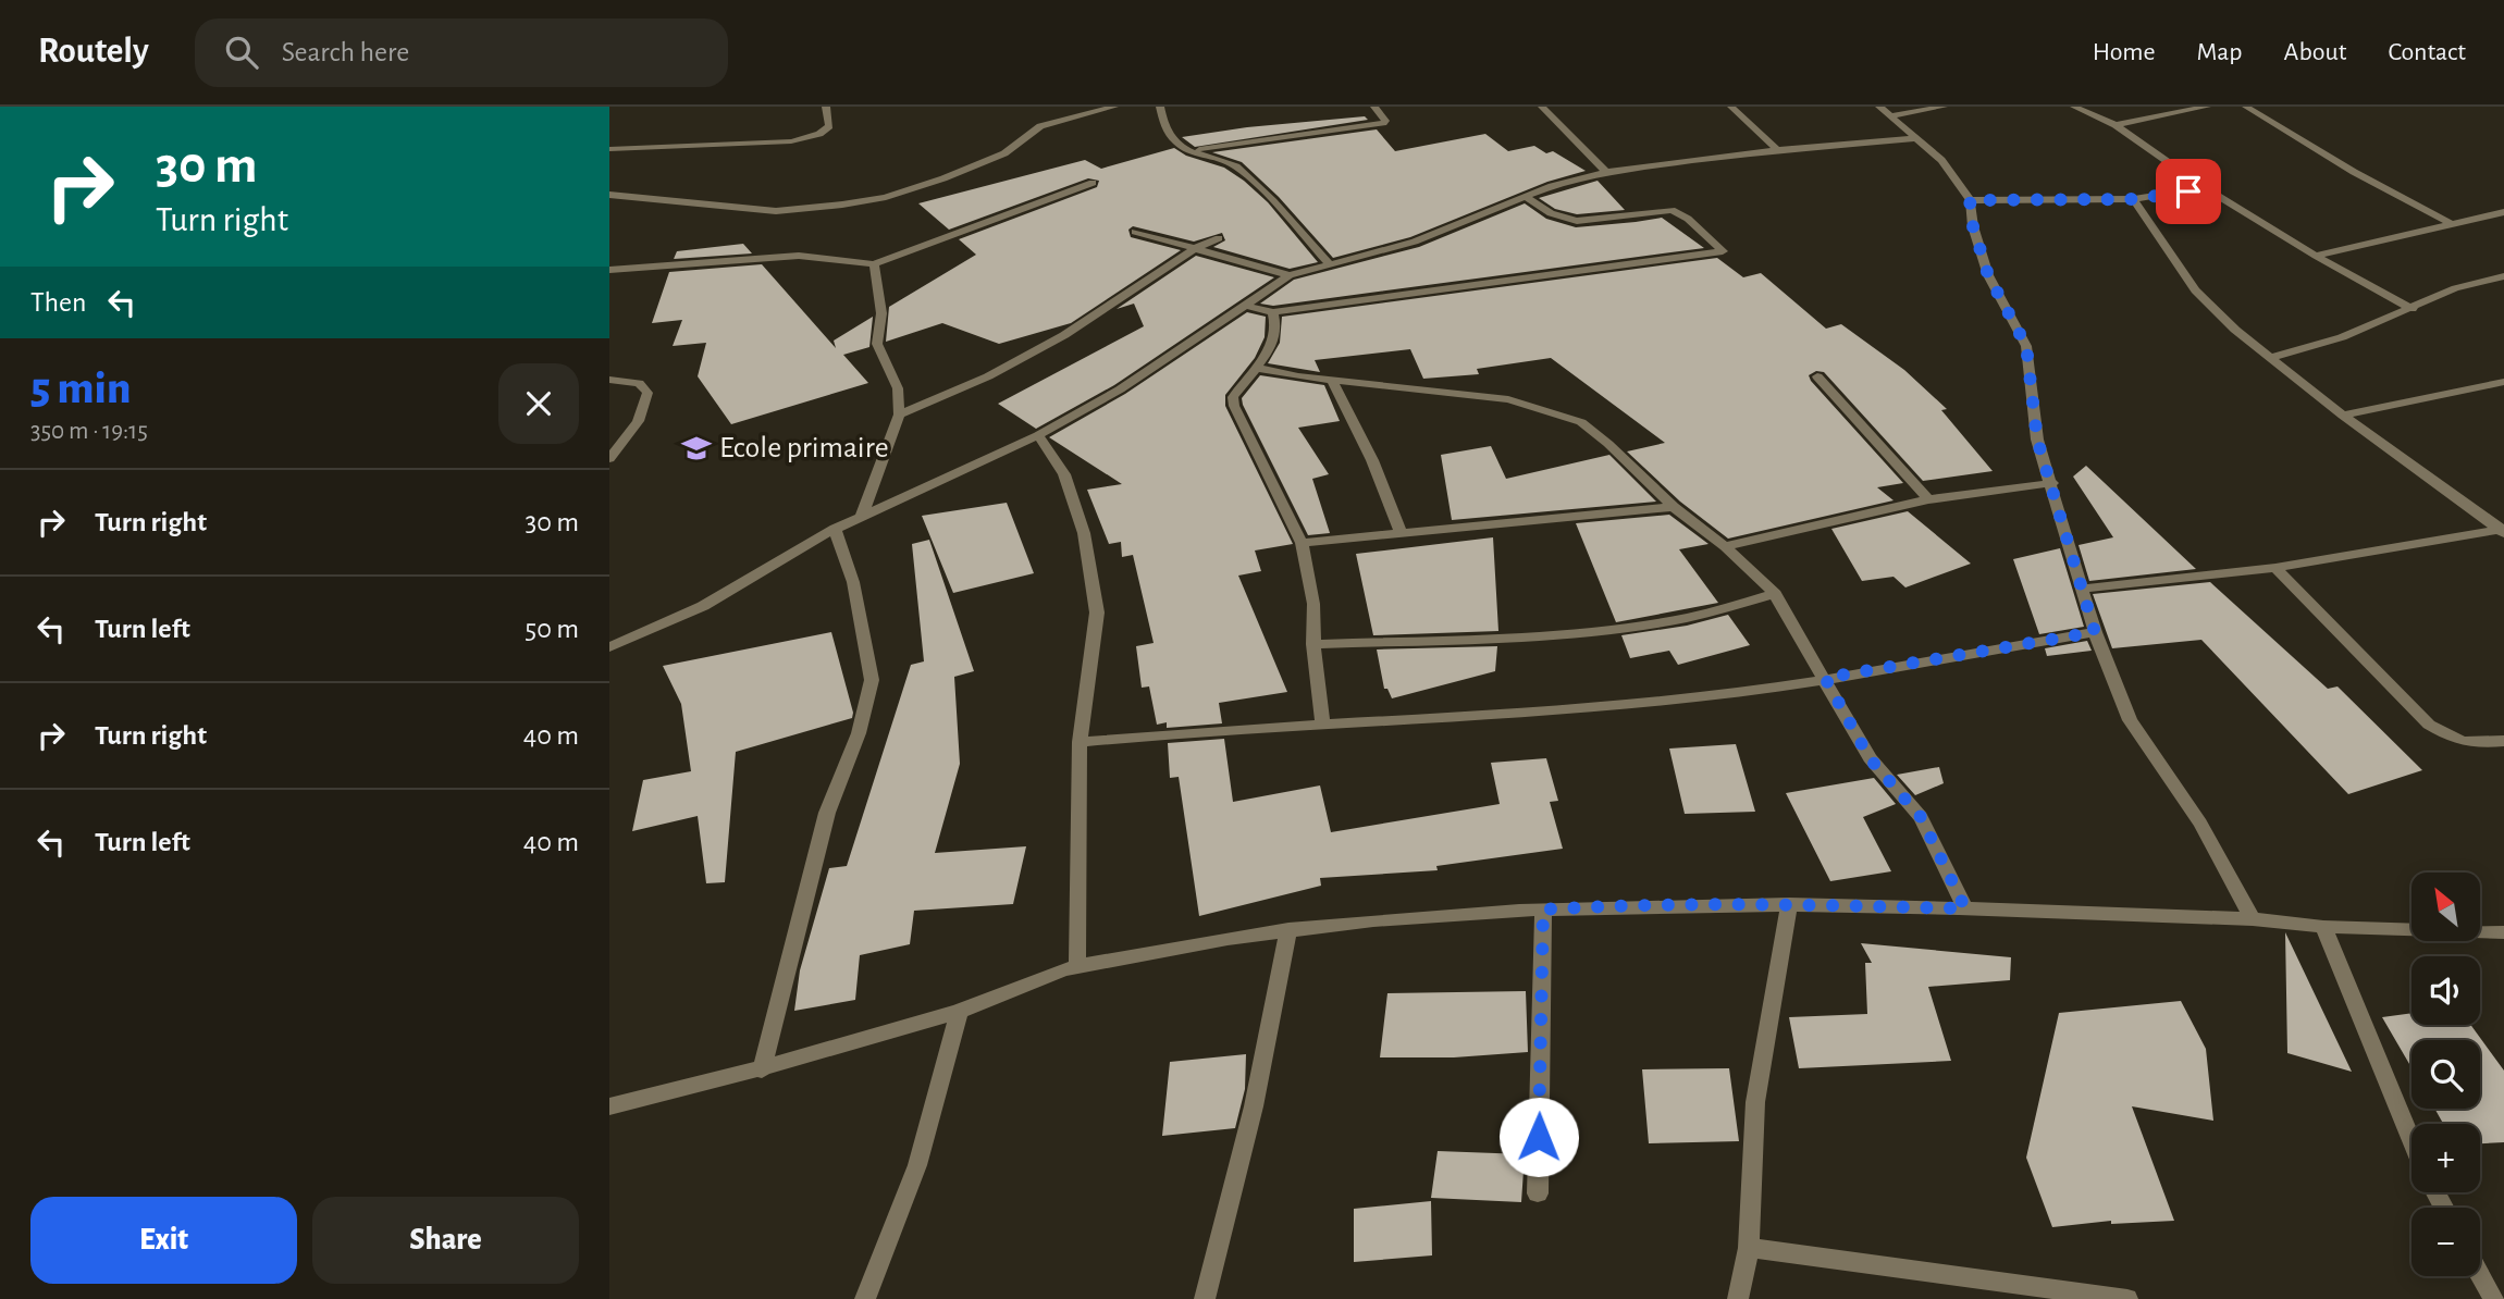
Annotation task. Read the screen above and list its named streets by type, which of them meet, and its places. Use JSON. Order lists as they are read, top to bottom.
{
  "places": {
    "school or university": ["Ecole primaire"]
  },
  "north": "top left",
  "page": {
    "header": "Routely",
    "search": "Search here",
    "nav": [
      "Home",
      "Map",
      "About",
      "Contact"
    ],
    "turn": ["30 m", "Turn right"],
    "then": "Then",
    "heading": ["5 min", "350 m · 19:15"],
    "list": [
      {
        "name": "Turn right",
        "value": "30 m"
      },
      {
        "name": "Turn left",
        "value": "50 m"
      },
      {
        "name": "Turn right",
        "value": "40 m"
      },
      {
        "name": "Turn left",
        "value": "40 m"
      }
    ],
    "map_buttons": ["+", "−"],
    "buttons": ["Exit", "Share"]
  }
}
